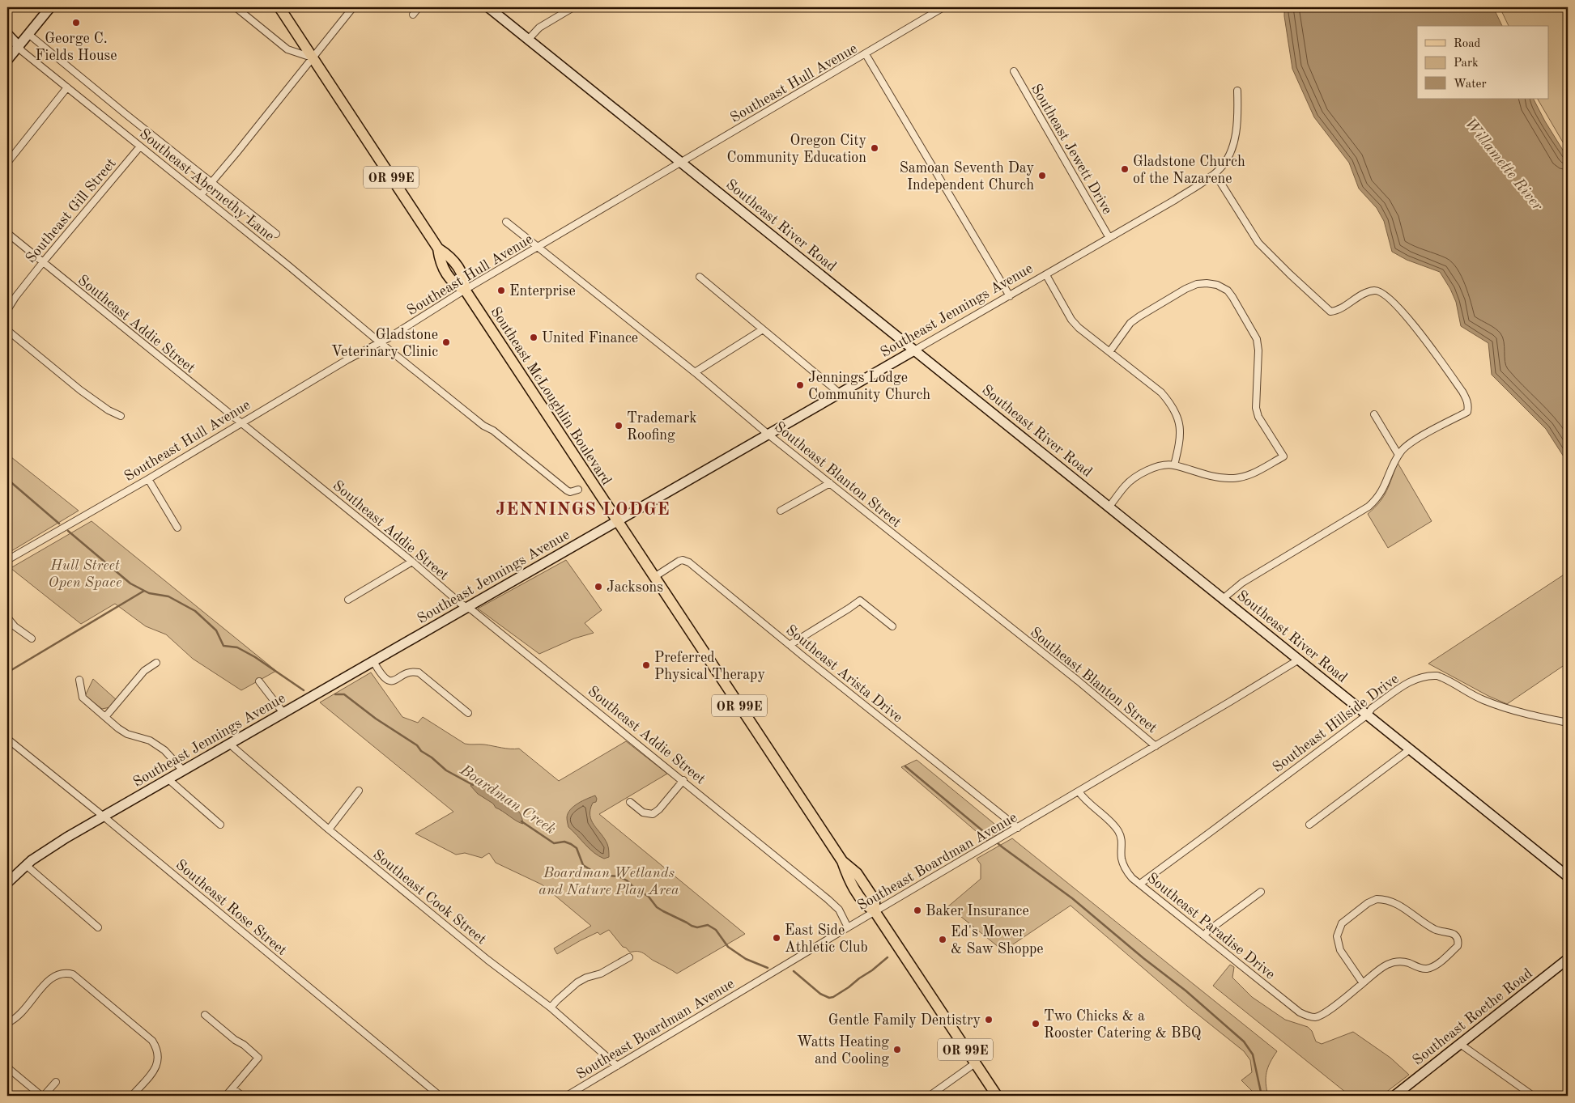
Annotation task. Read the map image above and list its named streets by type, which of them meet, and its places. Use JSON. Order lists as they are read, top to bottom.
{
  "streets": {
    "main road": ["OR 99E", "Southeast McLoughlin Boulevard"],
    "street": [
      "Southeast Hull Avenue",
      "Southeast Jewett Drive",
      "Southeast Abernethy Lane",
      "Southeast Gill Street",
      "Southeast River Road",
      "Southeast Jennings Avenue",
      "Southeast Addie Street",
      "Southeast Blanton Street",
      "Southeast Arista Drive",
      "Southeast Hillside Drive",
      "Southeast Boardman Avenue",
      "Southeast Cook Street",
      "Southeast Rose Street",
      "Southeast Paradise Drive",
      "Southeast Roethe Road"
    ]
  },
  "crossings": [
    ["Southeast Hull Avenue", "Southeast Abernethy Lane"],
    ["Southeast Hull Avenue", "Southeast River Road"],
    ["Southeast Hull Avenue", "Southeast Addie Street"],
    ["Southeast Hull Avenue", "Southeast McLoughlin Boulevard"],
    ["Southeast Hull Avenue", "Southeast Blanton Street"],
    ["Southeast Jewett Drive", "Southeast Jennings Avenue"],
    ["Southeast Abernethy Lane", "Southeast Gill Street"],
    ["Southeast Gill Street", "Southeast Addie Street"],
    ["Southeast River Road", "Southeast Jennings Avenue"],
    ["Southeast River Road", "Southeast Hillside Drive"],
    ["Southeast River Road", "Southeast Boardman Avenue"],
    ["Southeast Jennings Avenue", "Southeast Addie Street"],
    ["Southeast Jennings Avenue", "Southeast McLoughlin Boulevard"],
    ["Southeast Jennings Avenue", "Southeast Blanton Street"],
    ["Southeast Jennings Avenue", "Southeast Cook Street"],
    ["Southeast Jennings Avenue", "Southeast Rose Street"],
    ["Southeast Addie Street", "Southeast Boardman Avenue"],
    ["Southeast McLoughlin Boulevard", "Southeast Arista Drive"],
    ["Southeast McLoughlin Boulevard", "Southeast Boardman Avenue"],
    ["Southeast Blanton Street", "Southeast Boardman Avenue"],
    ["Southeast Arista Drive", "Southeast Boardman Avenue"],
    ["Southeast Hillside Drive", "Southeast Paradise Drive"],
    ["Southeast Boardman Avenue", "Southeast Cook Street"],
    ["Southeast Boardman Avenue", "Southeast Paradise Drive"]
  ],
  "districts": ["JENNINGS LODGE"],
  "water": ["Willamette River", "Boardman Creek"],
  "parks": ["Hull Street Open Space", "Boardman Wetlands and Nature Play Area"],
  "places": [
    "George C. Fields House",
    "Oregon City Community Education",
    "Gladstone Church of the Nazarene",
    "Samoan Seventh Day Independent Church",
    "Enterprise",
    "United Finance",
    "Gladstone Veterinary Clinic",
    "Jennings Lodge Community Church",
    "Trademark Roofing",
    "Jacksons",
    "Preferred Physical Therapy",
    "Baker Insurance",
    "East Side Athletic Club",
    "Ed's Mower & Saw Shoppe",
    "Gentle Family Dentistry",
    "Two Chicks & a Rooster Catering & BBQ",
    "Watts Heating and Cooling"
  ],
  "legend": ["Road", "Park", "Water"]
}
